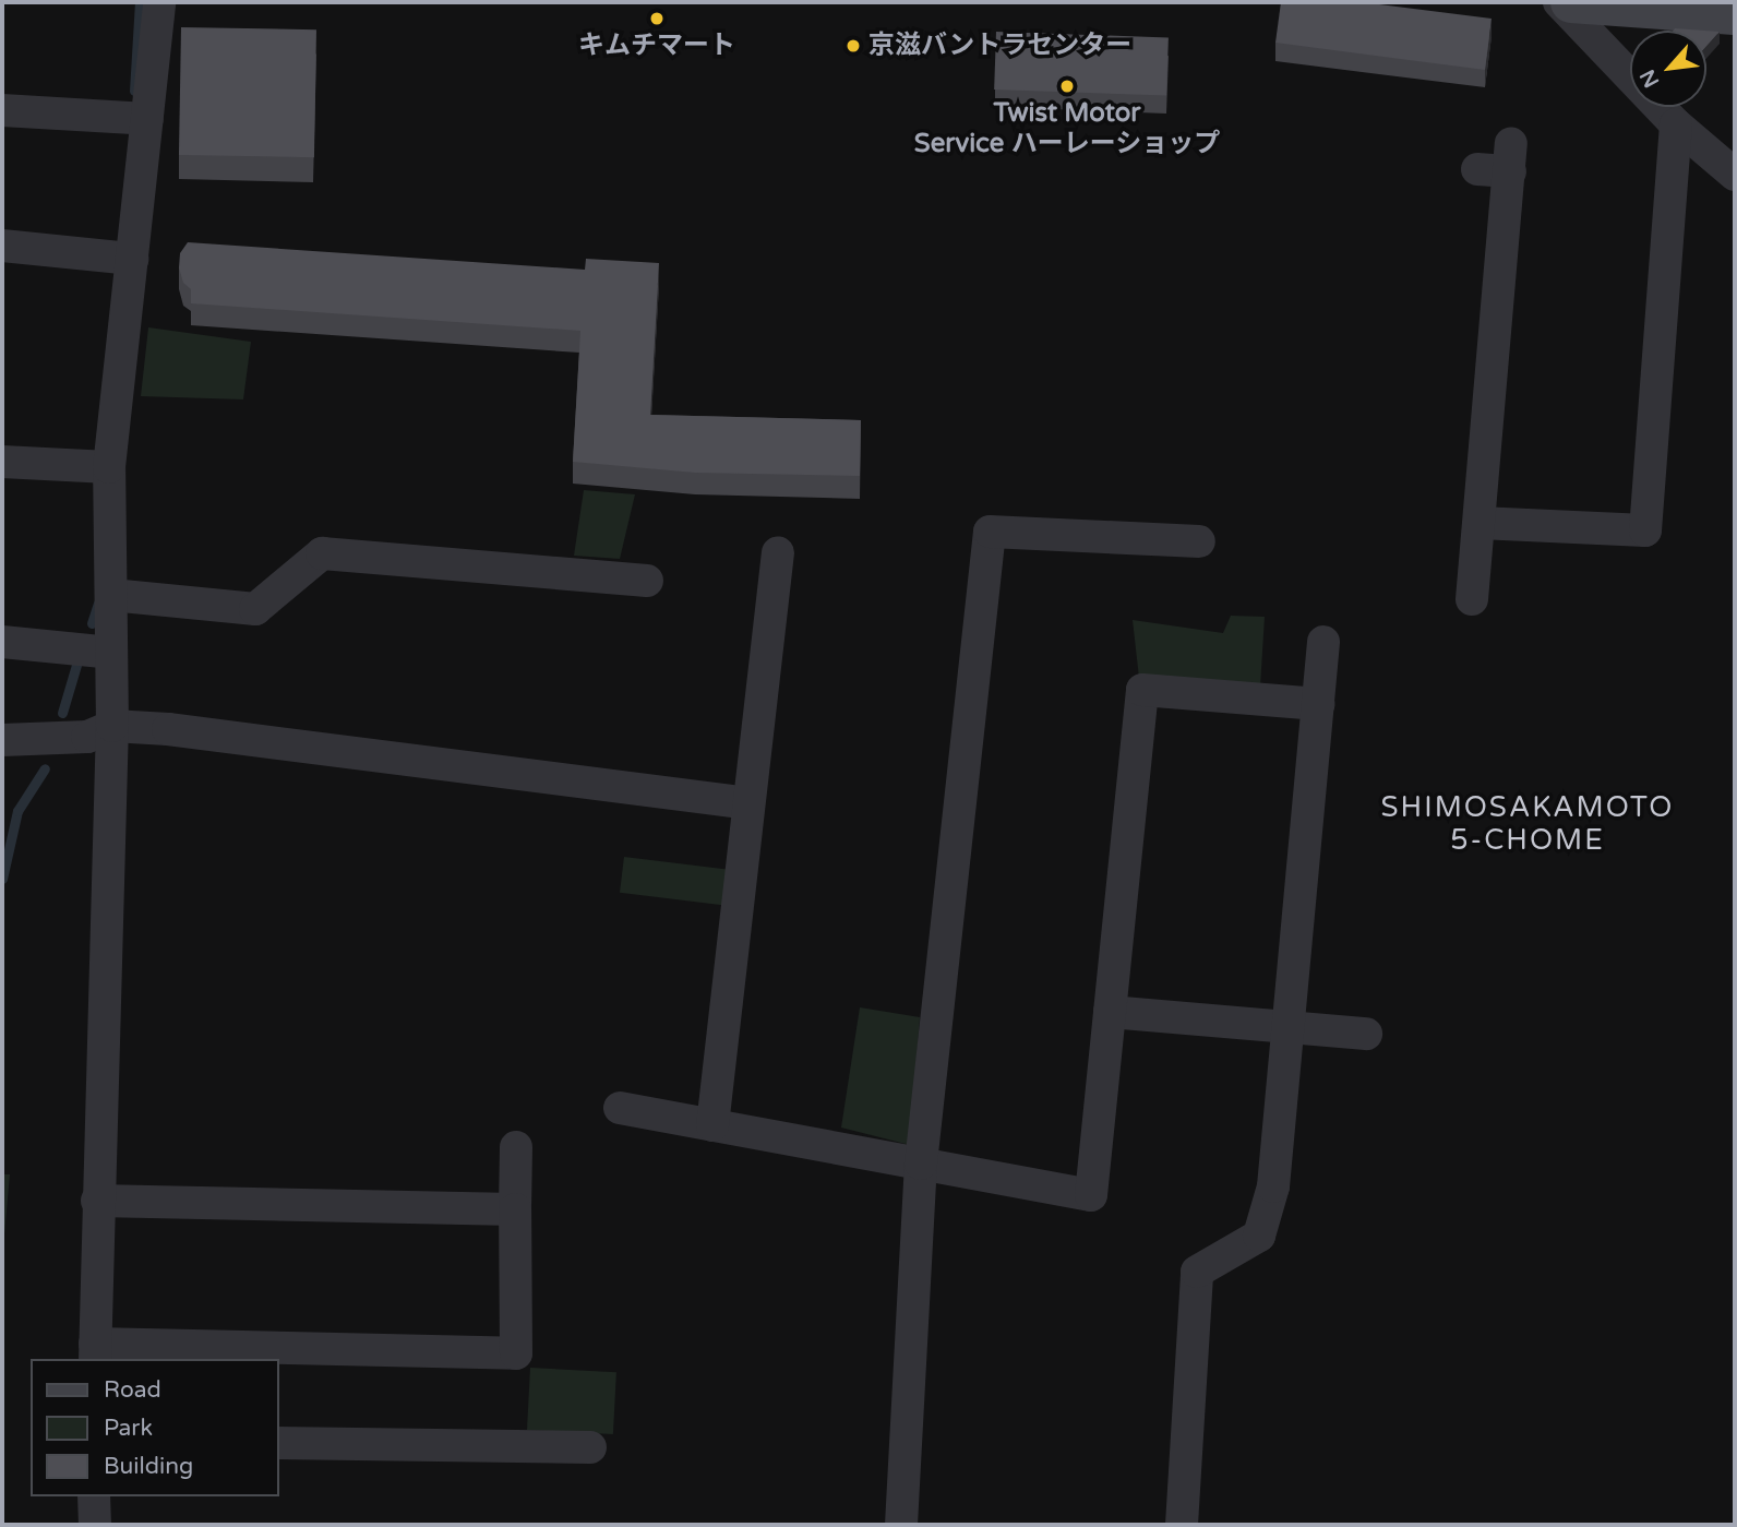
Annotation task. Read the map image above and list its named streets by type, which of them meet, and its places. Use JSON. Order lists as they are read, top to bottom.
{
  "districts": ["SHIMOSAKAMOTO 5-CHOME"],
  "places": ["キムチマート", "京滋バントラセンター", "Twist Motor Service ハーレーショップ"],
  "legend": ["Road", "Park", "Building"],
  "north": "bottom left"
}
